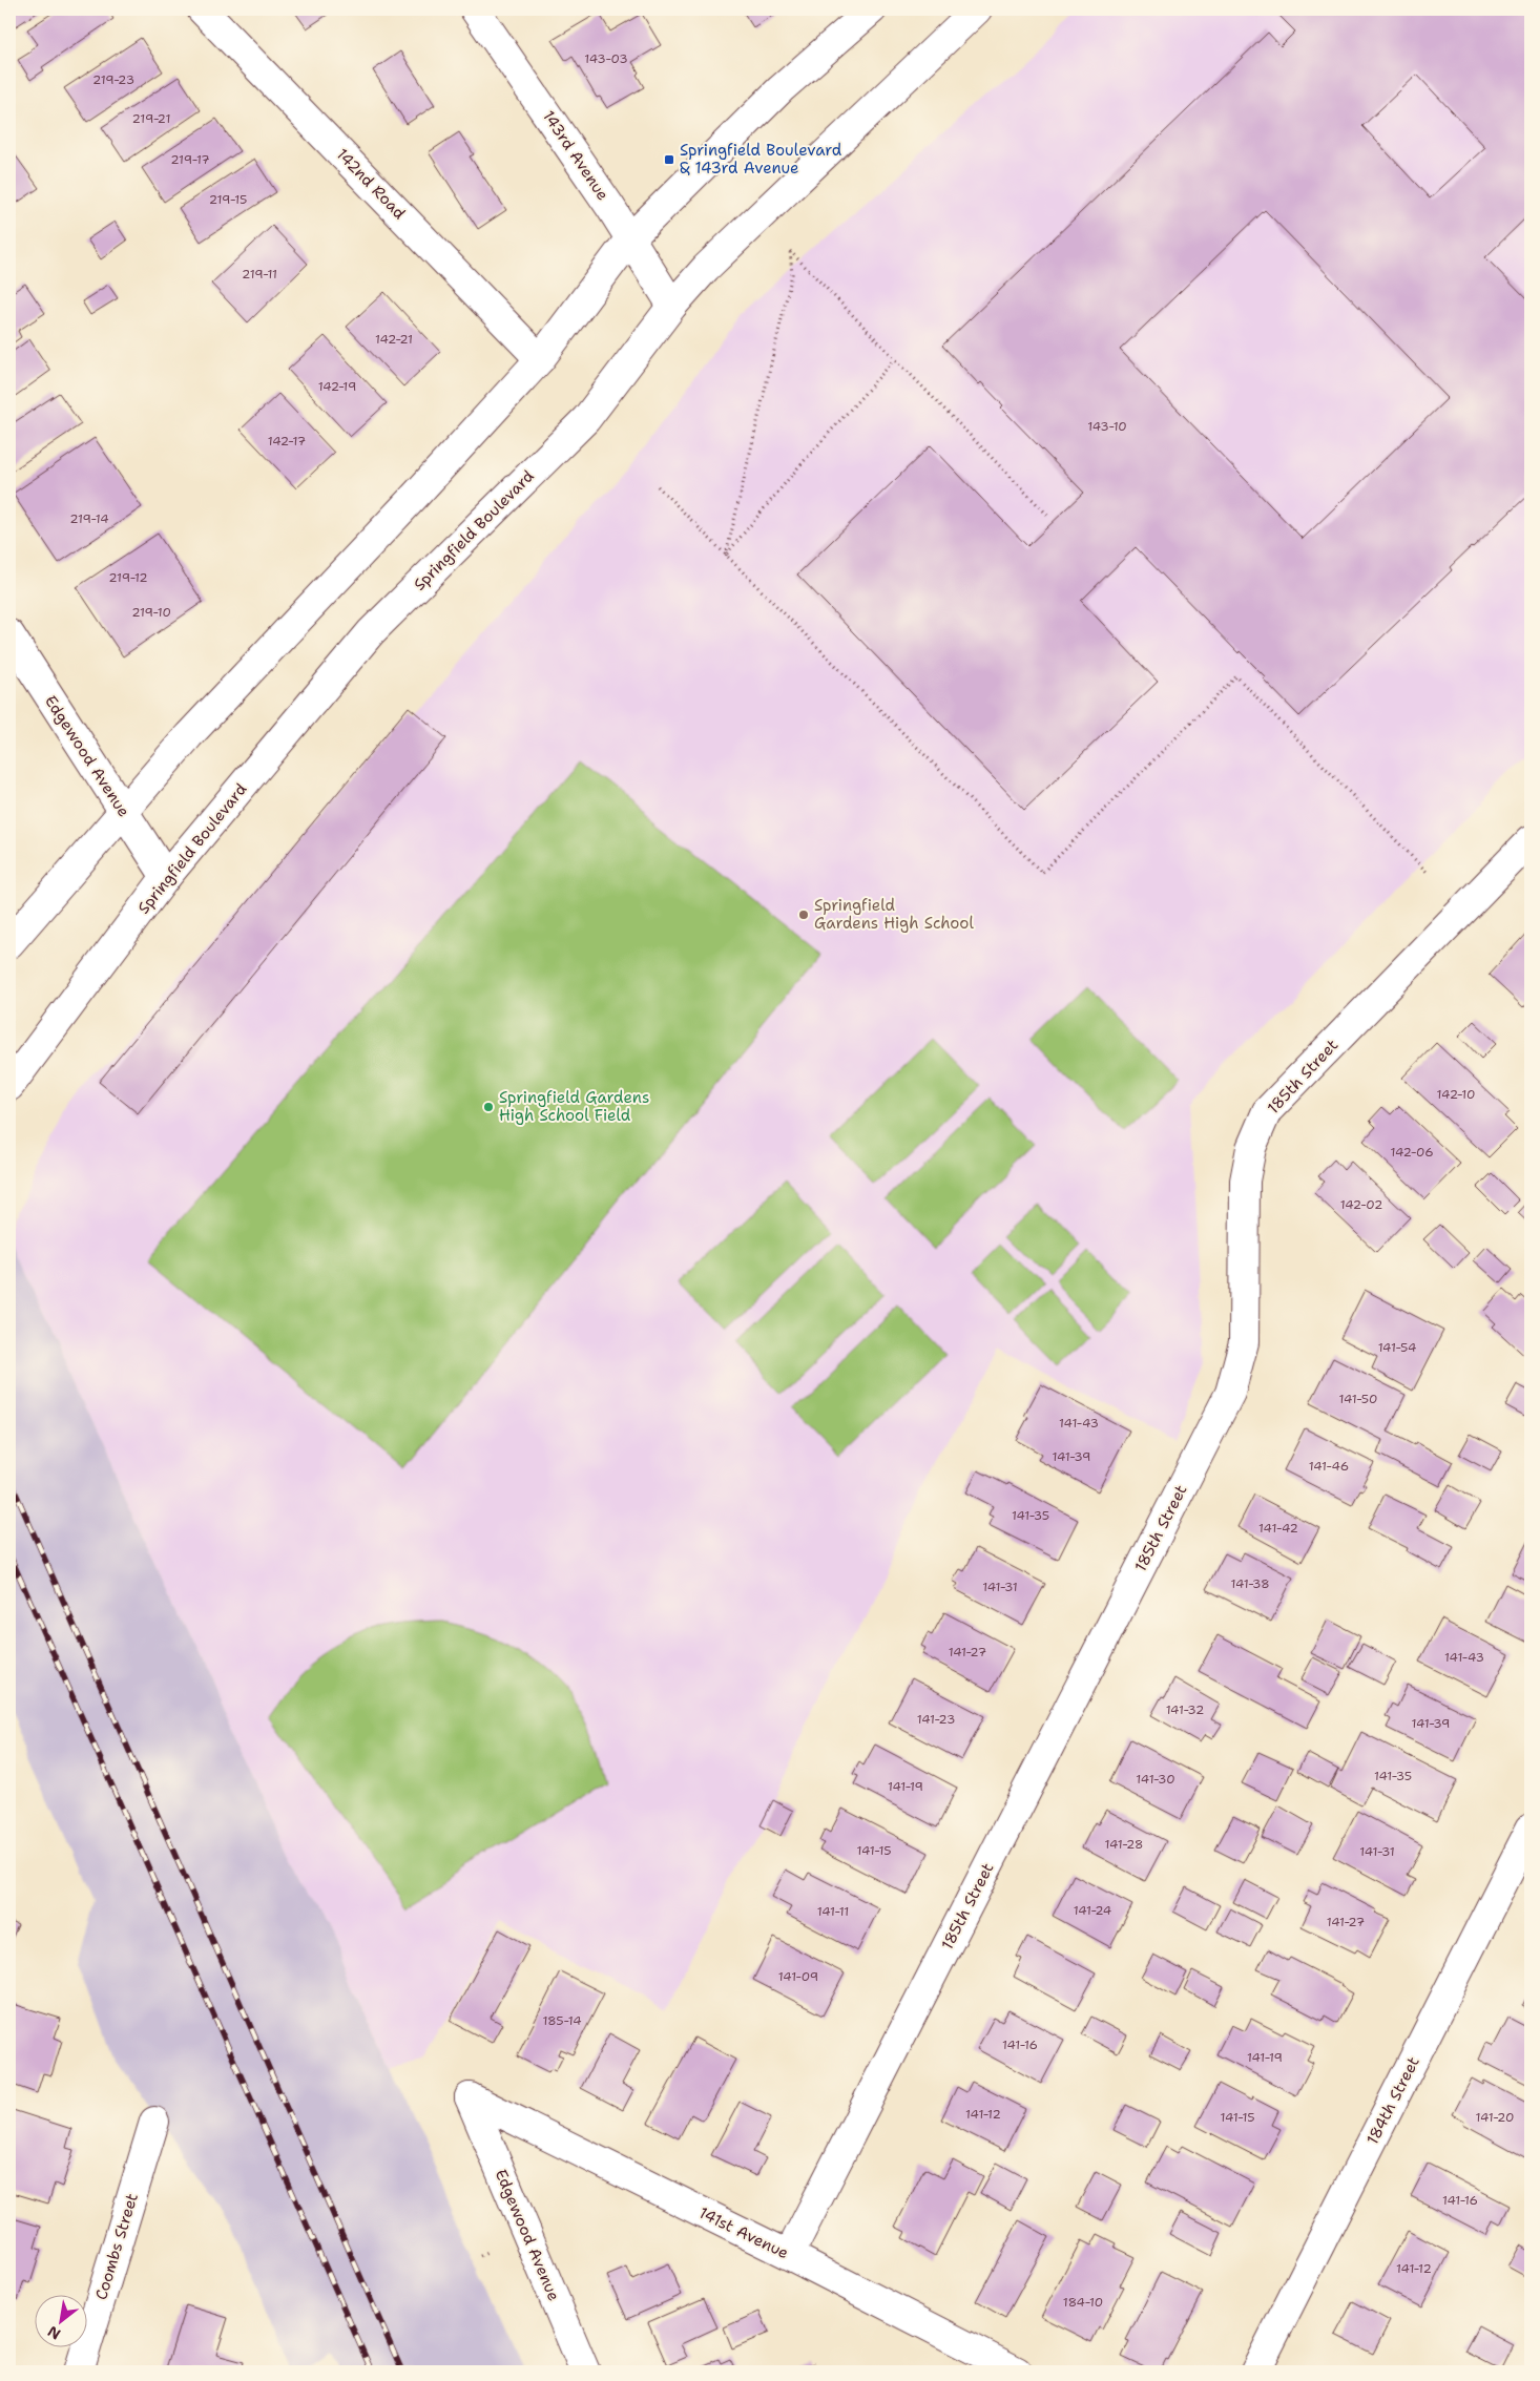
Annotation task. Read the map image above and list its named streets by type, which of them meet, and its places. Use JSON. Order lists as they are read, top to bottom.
{
  "streets": {
    "street": [
      "143rd Avenue",
      "142nd Road",
      "Springfield Boulevard",
      "Edgewood Avenue",
      "185th Street",
      "184th Street",
      "141st Avenue",
      "Coombs Street"
    ]
  },
  "crossings": [
    ["143rd Avenue", "Springfield Boulevard"],
    ["Springfield Boulevard", "Edgewood Avenue"],
    ["Edgewood Avenue", "141st Avenue"],
    ["185th Street", "141st Avenue"]
  ],
  "places": {
    "transit": ["Springfield Boulevard & 143rd Avenue"],
    "other": ["Springfield Gardens High School", "Springfield Gardens High School Field"]
  },
  "house_numbers": [
    "143-03",
    "219-23",
    "219-21",
    "219-17",
    "219-15",
    "219-11",
    "142-21",
    "142-19",
    "143-10",
    "142-17",
    "219-14",
    "219-12",
    "219-10",
    "142-10",
    "142-06",
    "142-02",
    "141-54",
    "141-50",
    "141-43",
    "141-39",
    "141-46",
    "141-35",
    "141-42",
    "141-38",
    "141-31",
    "141-27",
    "141-43",
    "141-32",
    "141-23",
    "141-39",
    "141-35",
    "141-30",
    "141-19",
    "141-28",
    "141-15",
    "141-31",
    "141-24",
    "141-11",
    "141-27",
    "141-09",
    "185-14",
    "141-16",
    "141-19",
    "141-12",
    "141-15",
    "141-20",
    "141-16",
    "141-12",
    "184-10"
  ],
  "north": "bottom left"
}
